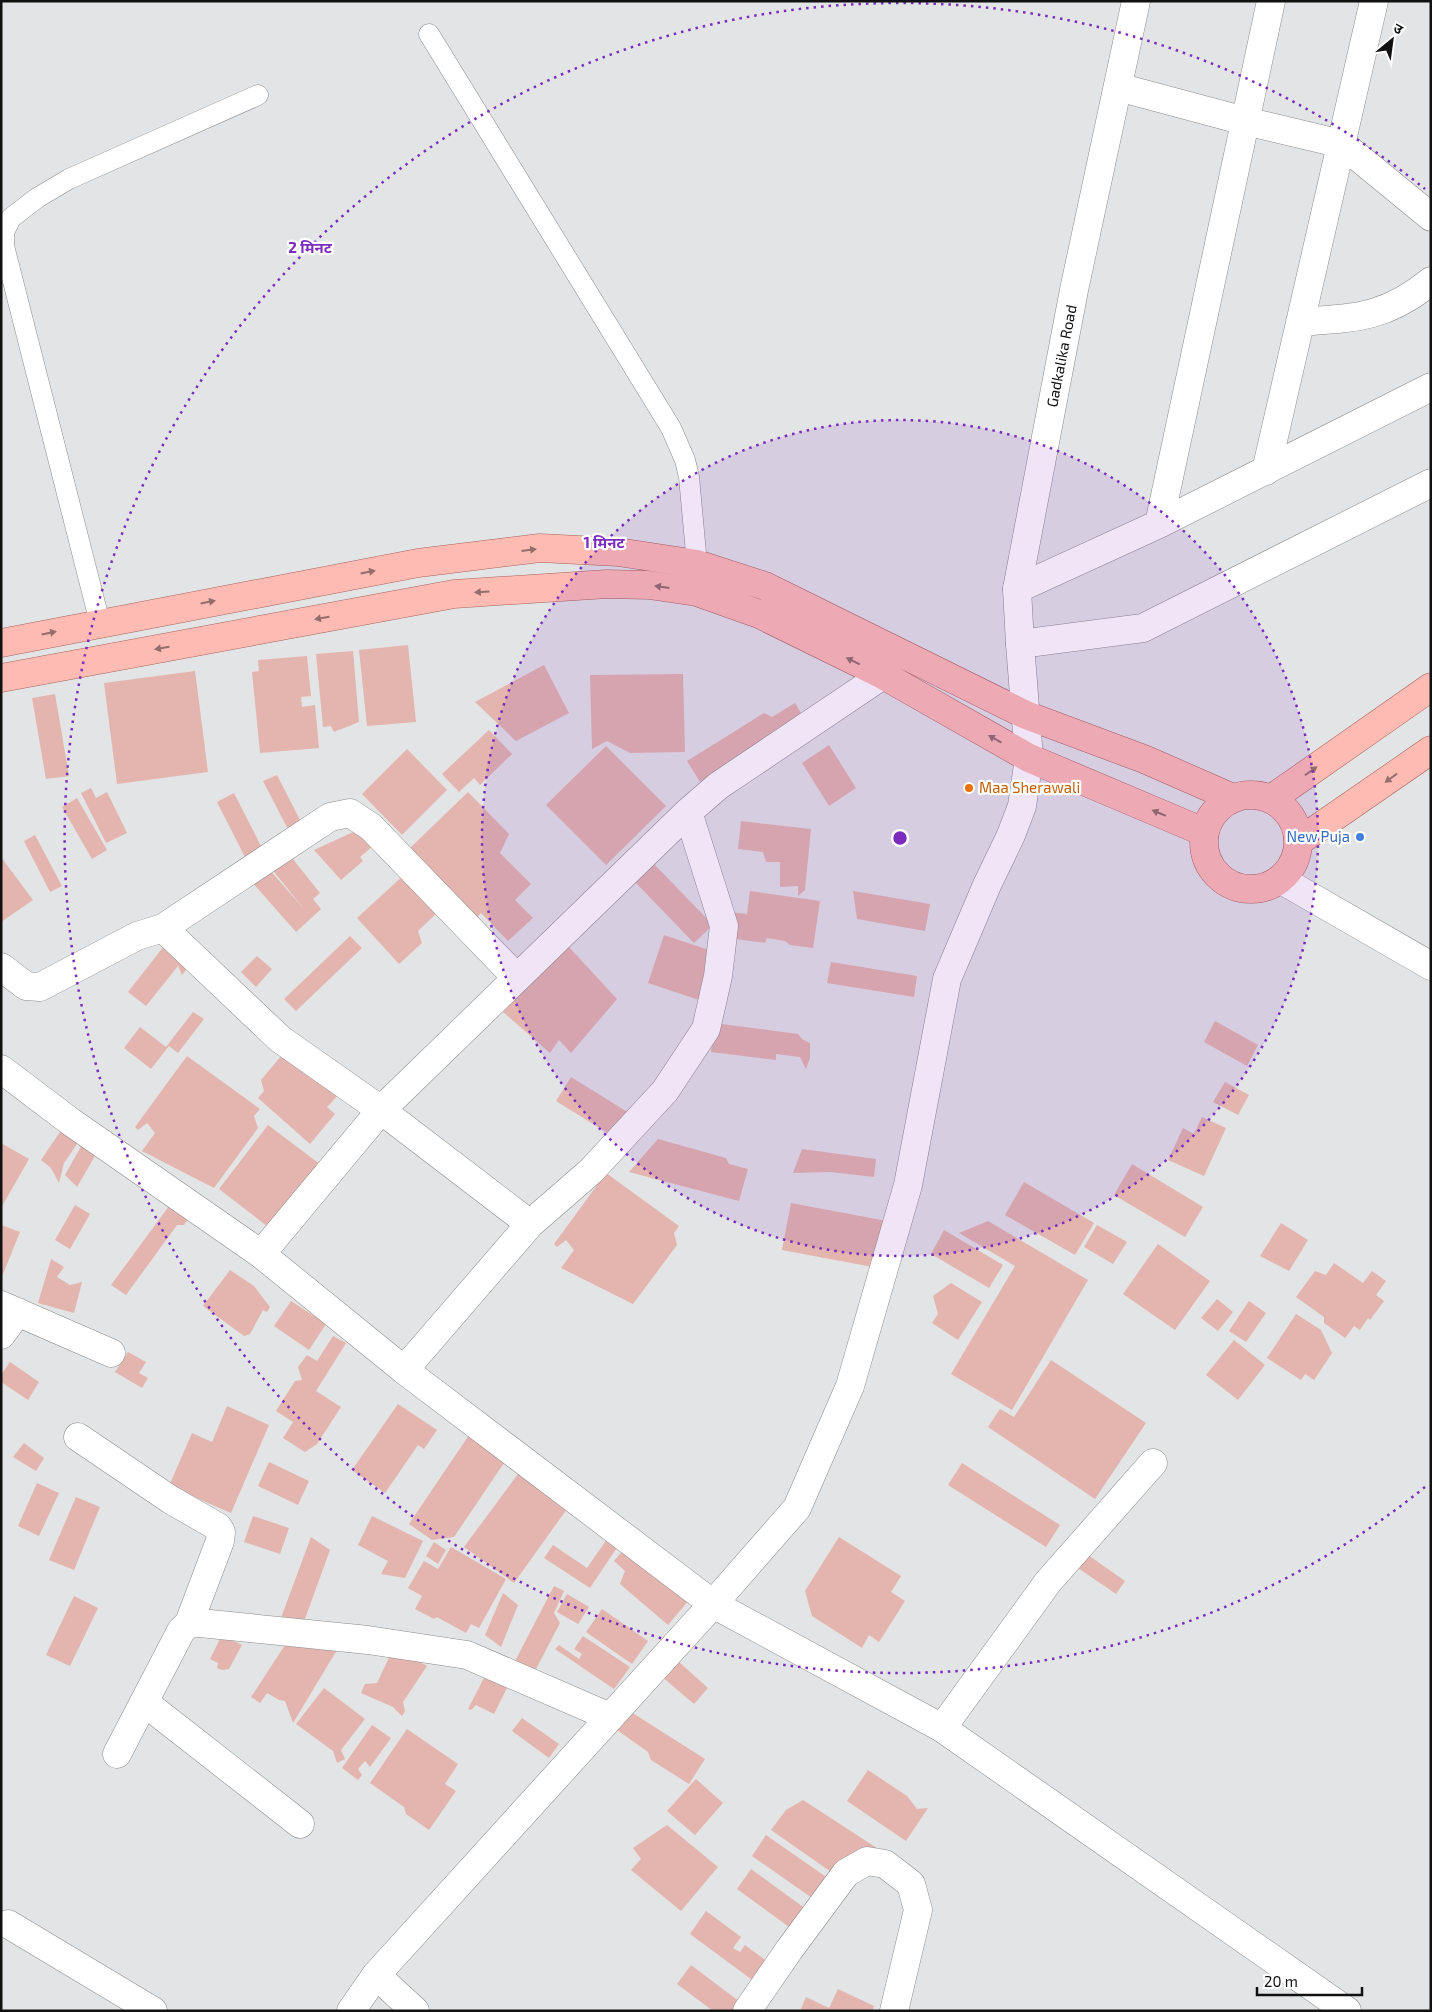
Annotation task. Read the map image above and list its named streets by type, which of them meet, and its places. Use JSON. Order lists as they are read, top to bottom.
{
  "streets": {
    "street": ["Gadkalika Road"]
  },
  "places": ["Maa Sherawali", "New Puja"],
  "scale_bar": "20 m",
  "north": "top right",
  "rings": ["2 मिनट", "1 मिनट"]
}
